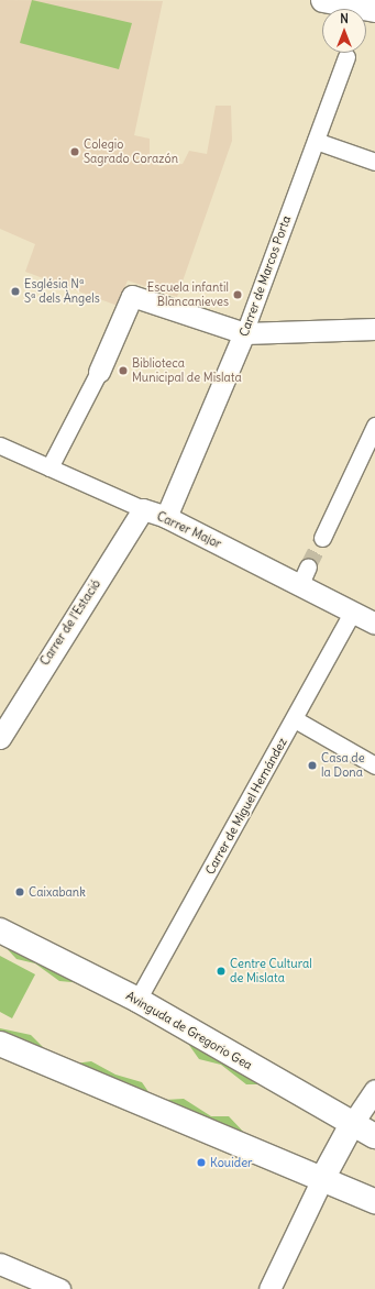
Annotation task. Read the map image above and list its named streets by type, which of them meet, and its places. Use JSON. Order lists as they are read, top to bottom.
{
  "streets": {
    "street": [
      "Carrer de Marcos Porta",
      "Carrer Major",
      "Carrer de l'Estació",
      "Carrer de Miguel Hernández",
      "Avinguda de Gregorio Gea"
    ]
  },
  "crossings": [
    ["Carrer de Marcos Porta", "Carrer Major"],
    ["Carrer Major", "Carrer de l'Estació"],
    ["Carrer Major", "Carrer de Miguel Hernández"],
    ["Carrer de Miguel Hernández", "Avinguda de Gregorio Gea"]
  ],
  "places": [
    "Colegio Sagrado Corazón",
    "Església Nª Sª dels Àngels",
    "Escuela infantil Blancanieves",
    "Biblioteca Municipal de Mislata",
    "Casa de la Dona",
    "Caixabank",
    "Centre Cultural de Mislata",
    "Kouider"
  ],
  "north": "top"
}
